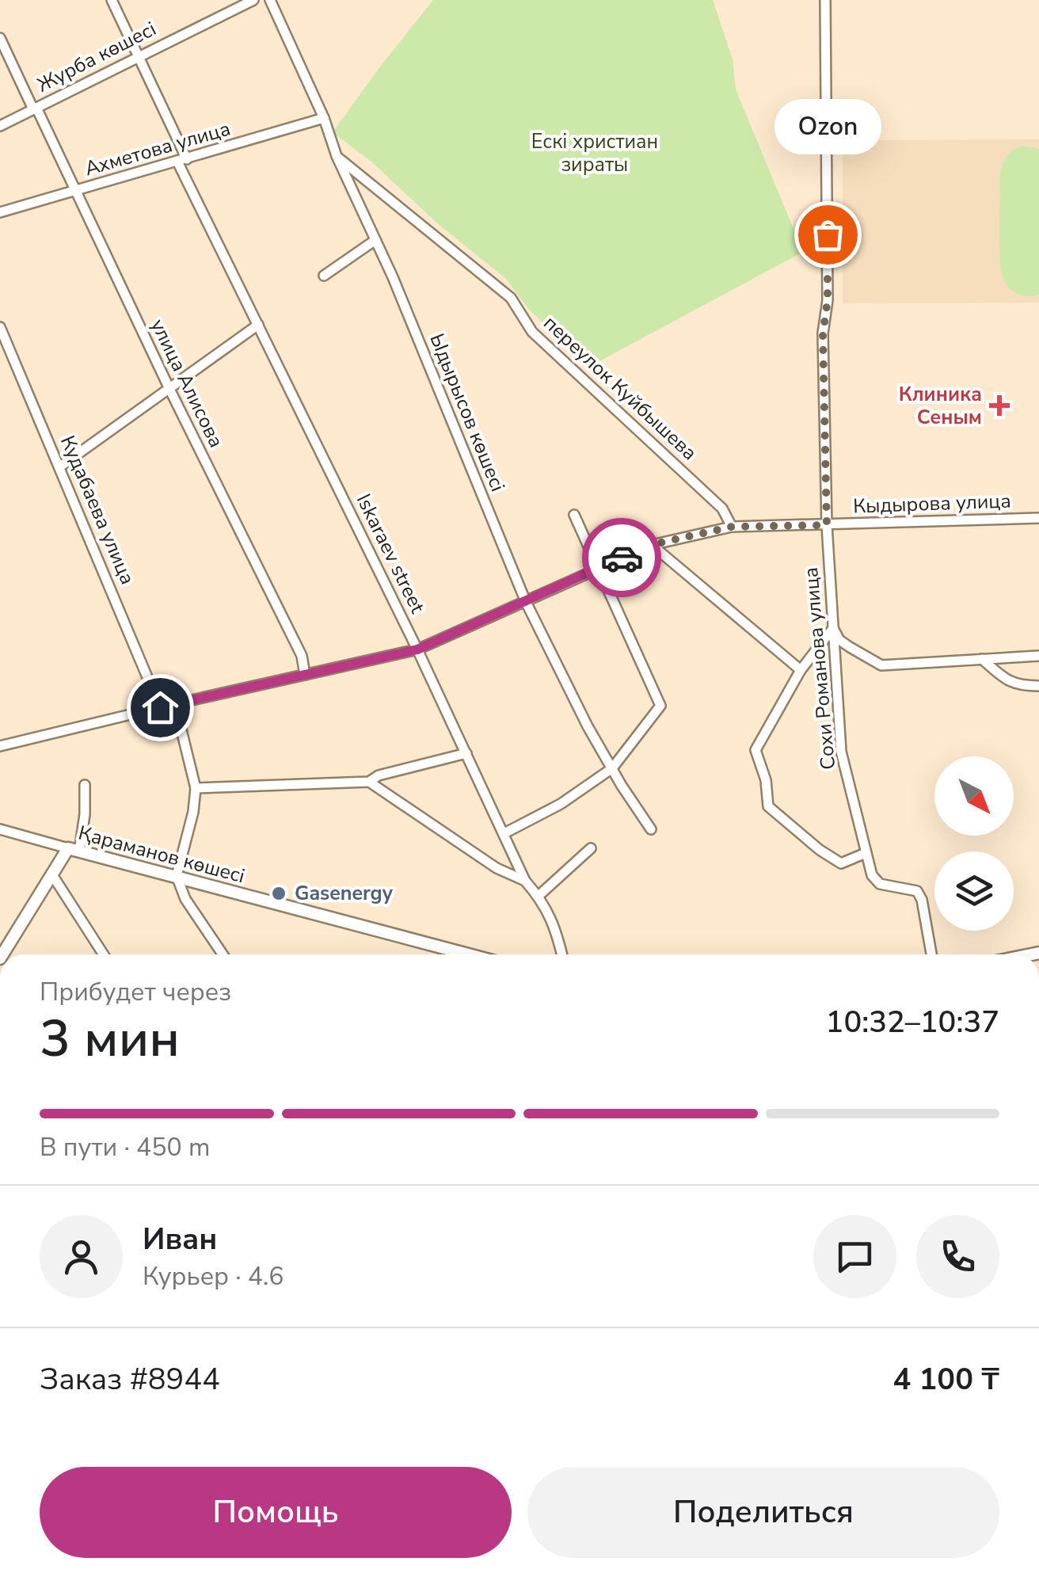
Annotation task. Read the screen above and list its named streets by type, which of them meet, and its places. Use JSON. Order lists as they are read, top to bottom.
{
  "streets": {
    "main road": ["Қараманов көшесі"],
    "street": [
      "Журба көшесі",
      "Ахметова улица",
      "улица Алисова",
      "переулок Куйбышева",
      "Ыдырысов көшесі",
      "Кыдырова улица",
      "Кудабаева улица",
      "Iskaraev street",
      "Сохи Романова улица"
    ]
  },
  "crossings": [
    ["Журба көшесі", "улица Алисова"],
    ["Журба көшесі", "Iskaraev street"],
    ["Ахметова улица", "улица Алисова"],
    ["Ахметова улица", "Ыдырысов көшесі"],
    ["Ахметова улица", "Iskaraev street"],
    ["улица Алисова", "Кыдырова улица"],
    ["переулок Куйбышева", "Ыдырысов көшесі"],
    ["переулок Куйбышева", "Кыдырова улица"],
    ["Ыдырысов көшесі", "Кыдырова улица"],
    ["Кыдырова улица", "Кудабаева улица"],
    ["Кыдырова улица", "Iskaraev street"],
    ["Кыдырова улица", "Сохи Романова улица"]
  ],
  "parks": ["Ескі христиан зираты"],
  "places": {
    "other": ["Ozon", "Gasenergy"],
    "health": ["Клиника Сеным"]
  },
  "north": "bottom right",
  "page": {
    "bubble": "Ozon",
    "heading": ["3 мин", "Прибудет через", "10:32–10:37"],
    "panel": [
      "Иван",
      "Курьер · 4.6",
      "Заказ #8944",
      "4 100 ₸"
    ],
    "bar": "В пути · 450 m",
    "buttons": ["Помощь", "Поделиться"]
  }
}
